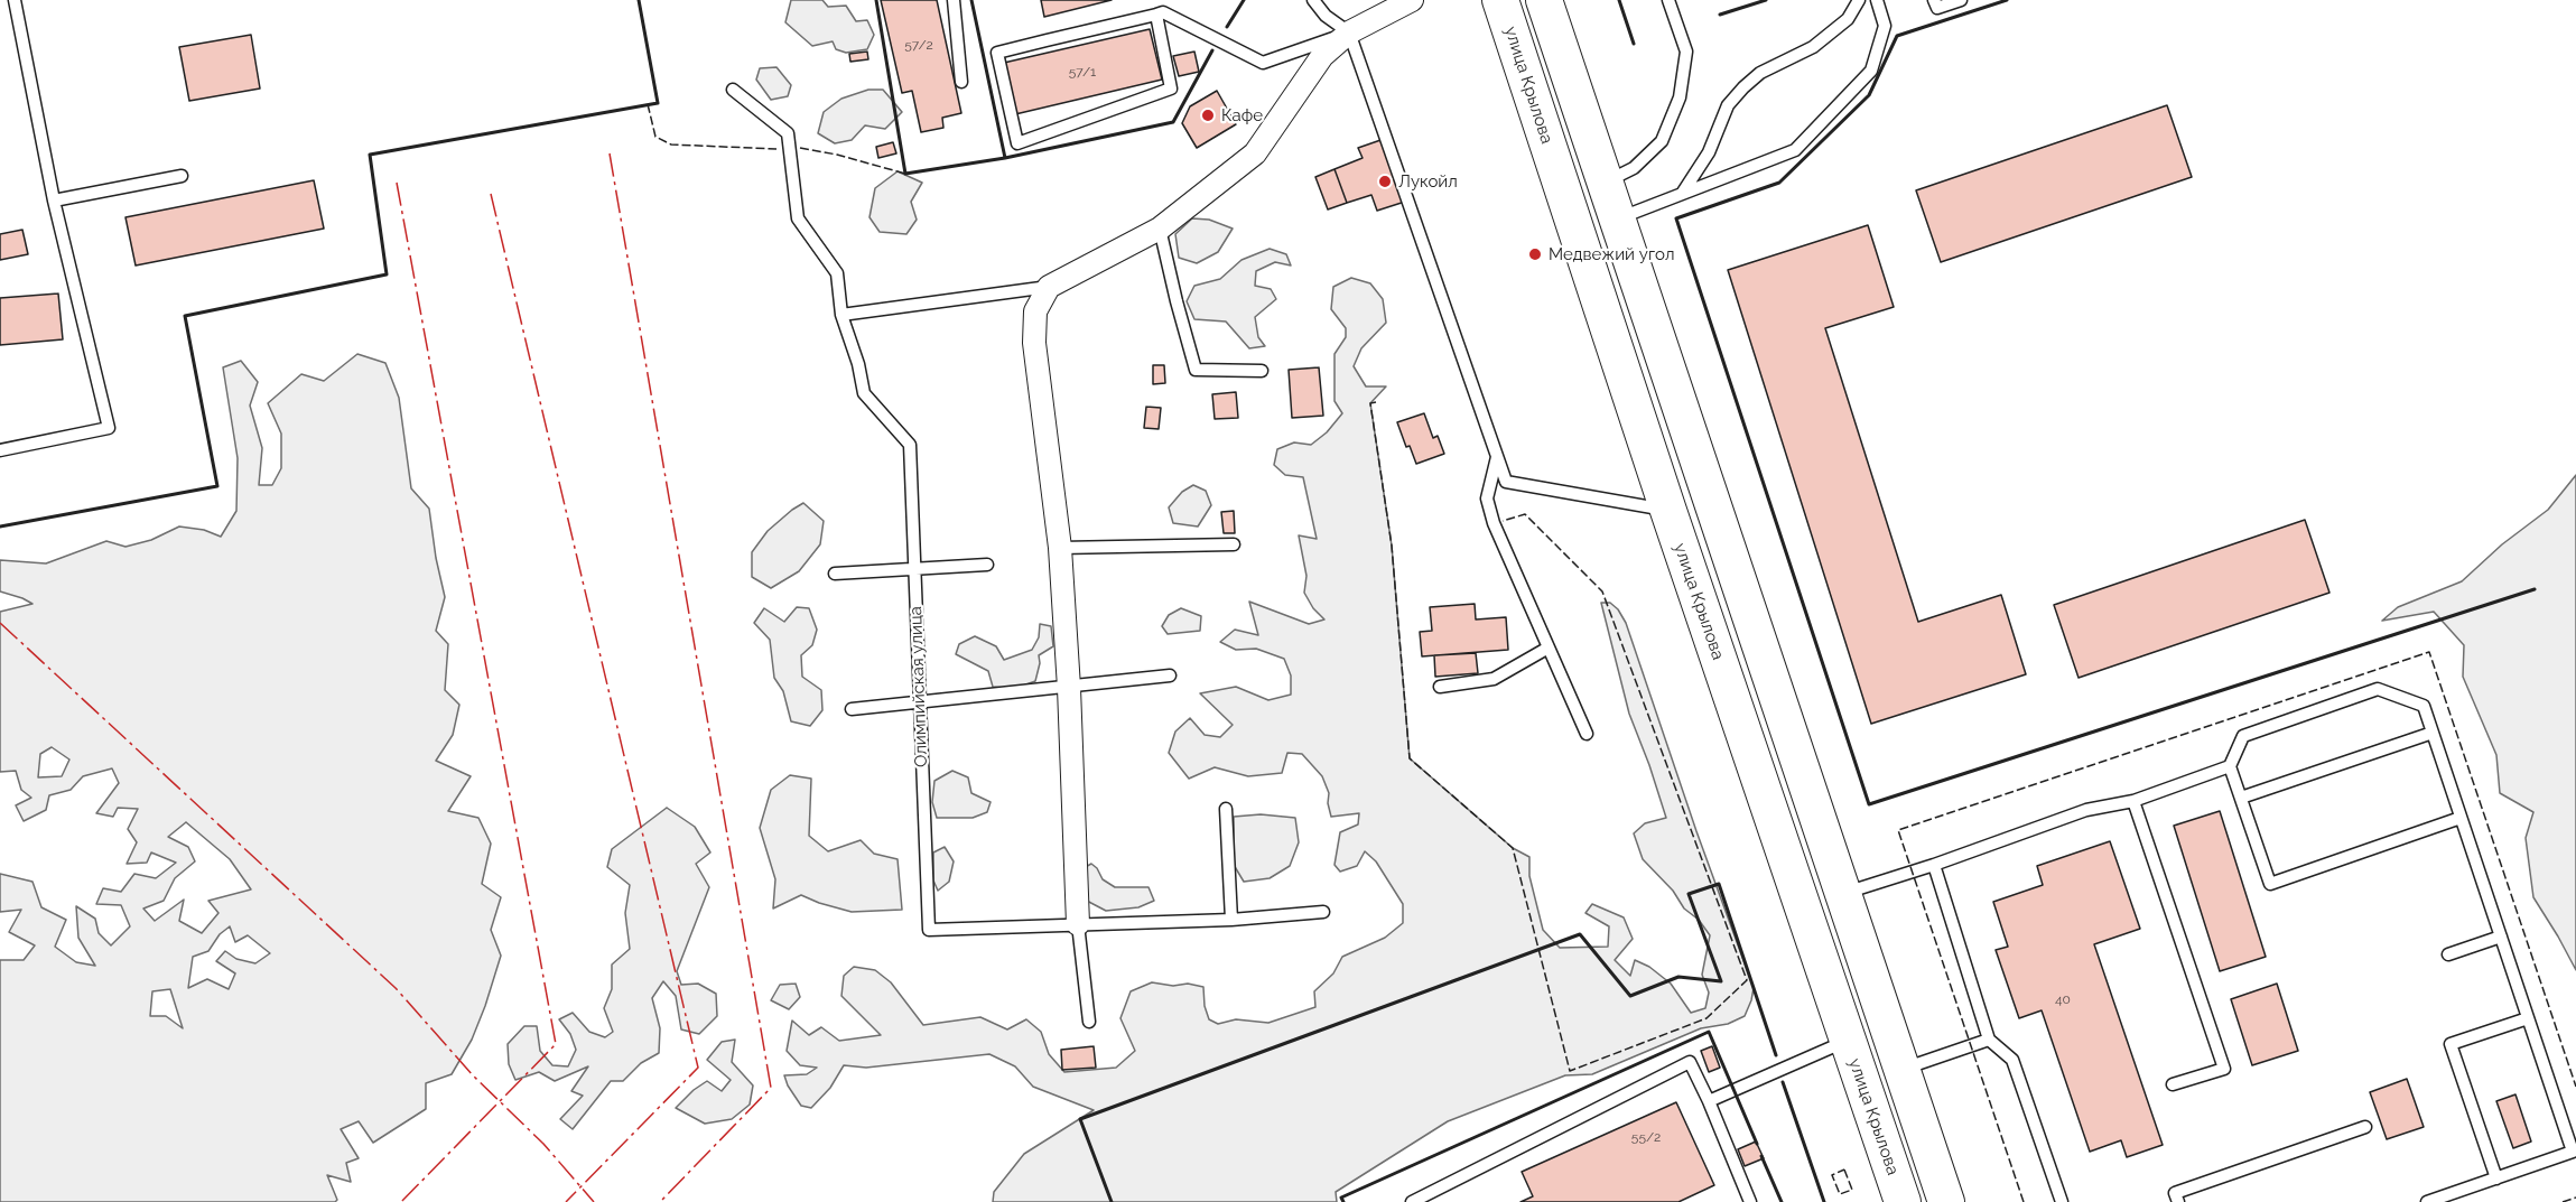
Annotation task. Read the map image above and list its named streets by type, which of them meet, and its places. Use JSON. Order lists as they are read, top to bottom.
{
  "streets": {
    "main road": ["улица Крылова"],
    "lane": ["Олимпийская улица"]
  },
  "places": ["Кафе", "Лукойл", "Медвежий угол"],
  "house_numbers": [
    "57/2",
    "57/1",
    "40",
    "55/2"
  ]
}
